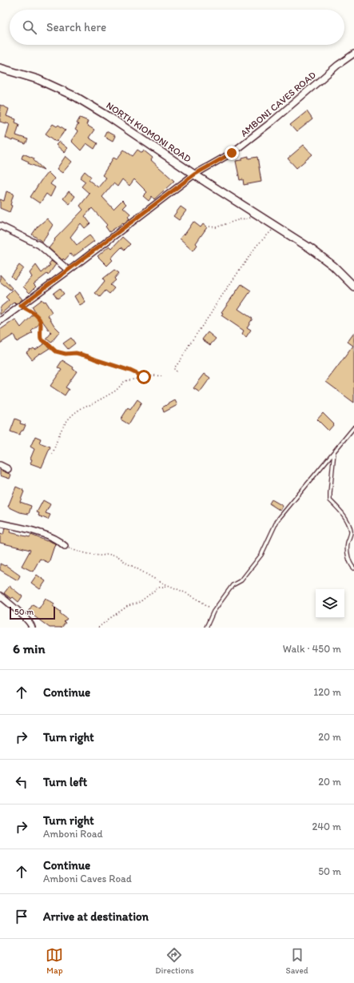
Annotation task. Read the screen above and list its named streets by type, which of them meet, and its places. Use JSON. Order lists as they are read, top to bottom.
{
  "streets": {
    "main road": ["NORTH KIOMONI ROAD"],
    "street": ["AMBONI CAVES ROAD"]
  },
  "crossings": [
    ["AMBONI CAVES ROAD", "NORTH KIOMONI ROAD"]
  ],
  "scale_bar": "50 m",
  "page": {
    "search": "Search here",
    "scale": "50 m",
    "heading": ["6 min", "Walk · 450 m"],
    "list": [
      ["Continue", "120 m"],
      ["Turn right", "20 m"],
      ["Turn left", "20 m"],
      ["Turn right", "Amboni Road", "240 m"],
      ["Continue", "Amboni Caves Road", "50 m"],
      "Arrive at destination"
    ],
    "nav": ["Map", "Directions", "Saved"]
  }
}
